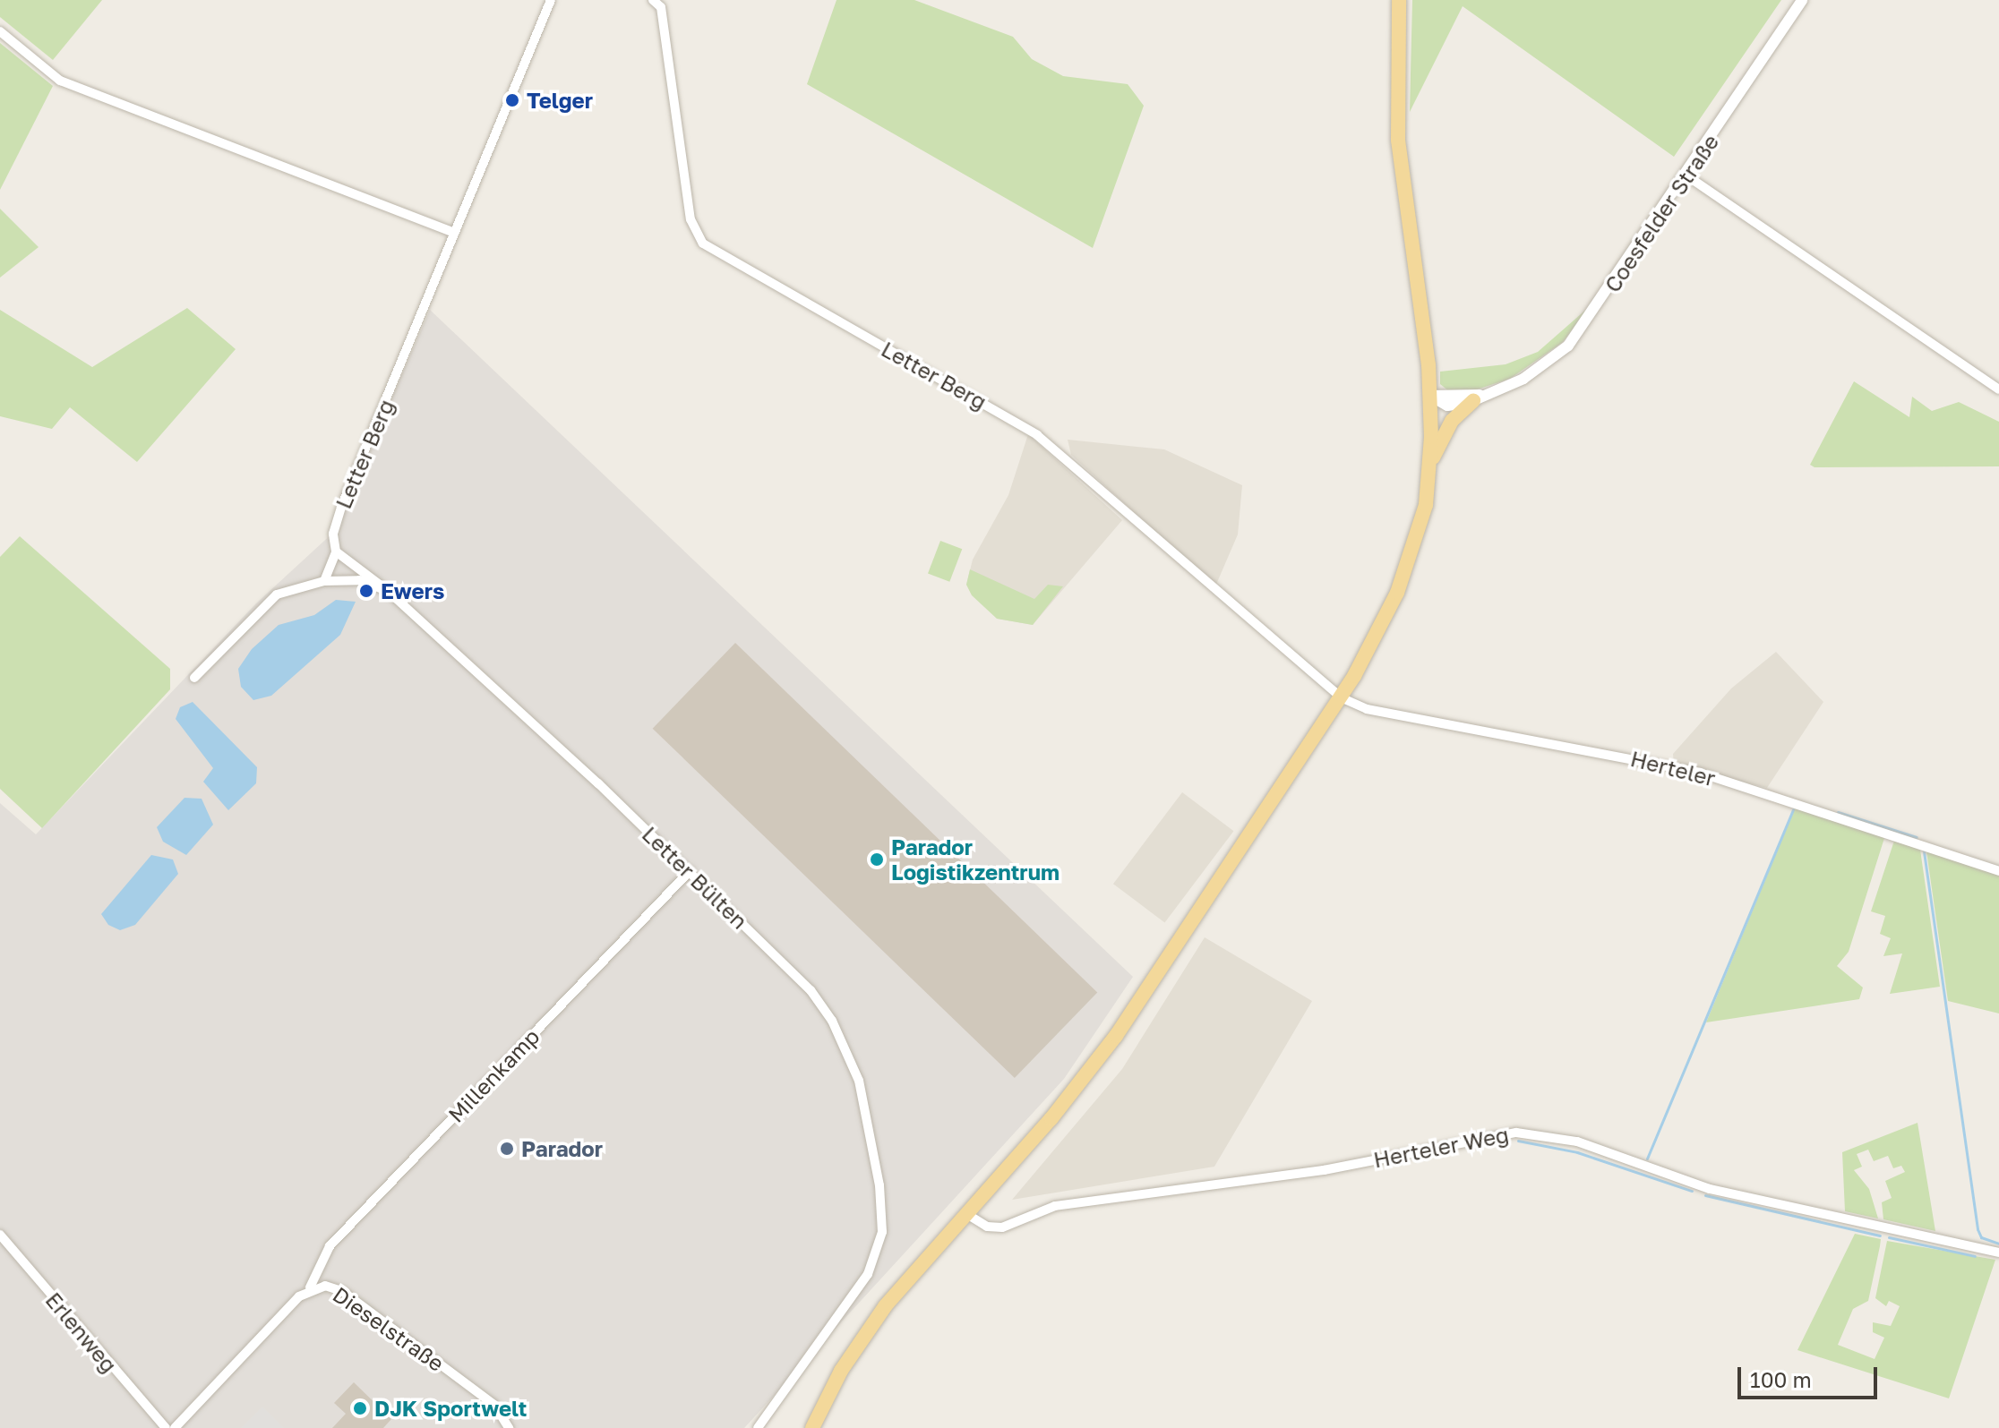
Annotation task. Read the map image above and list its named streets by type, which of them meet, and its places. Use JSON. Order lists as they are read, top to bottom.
{
  "streets": {
    "street": [
      "Coesfelder Straße",
      "Letter Berg",
      "Herteler",
      "Letter Bülten",
      "Millenkamp",
      "Herteler Weg",
      "Dieselstraße",
      "Erlenweg"
    ]
  },
  "crossings": [
    ["Letter Berg", "Herteler"],
    ["Letter Bülten", "Millenkamp"],
    ["Millenkamp", "Dieselstraße"]
  ],
  "places": [
    "Telger",
    "Ewers",
    "Parador Logistikzentrum",
    "Parador",
    "DJK Sportwelt"
  ],
  "scale_bar": "100 m"
}
